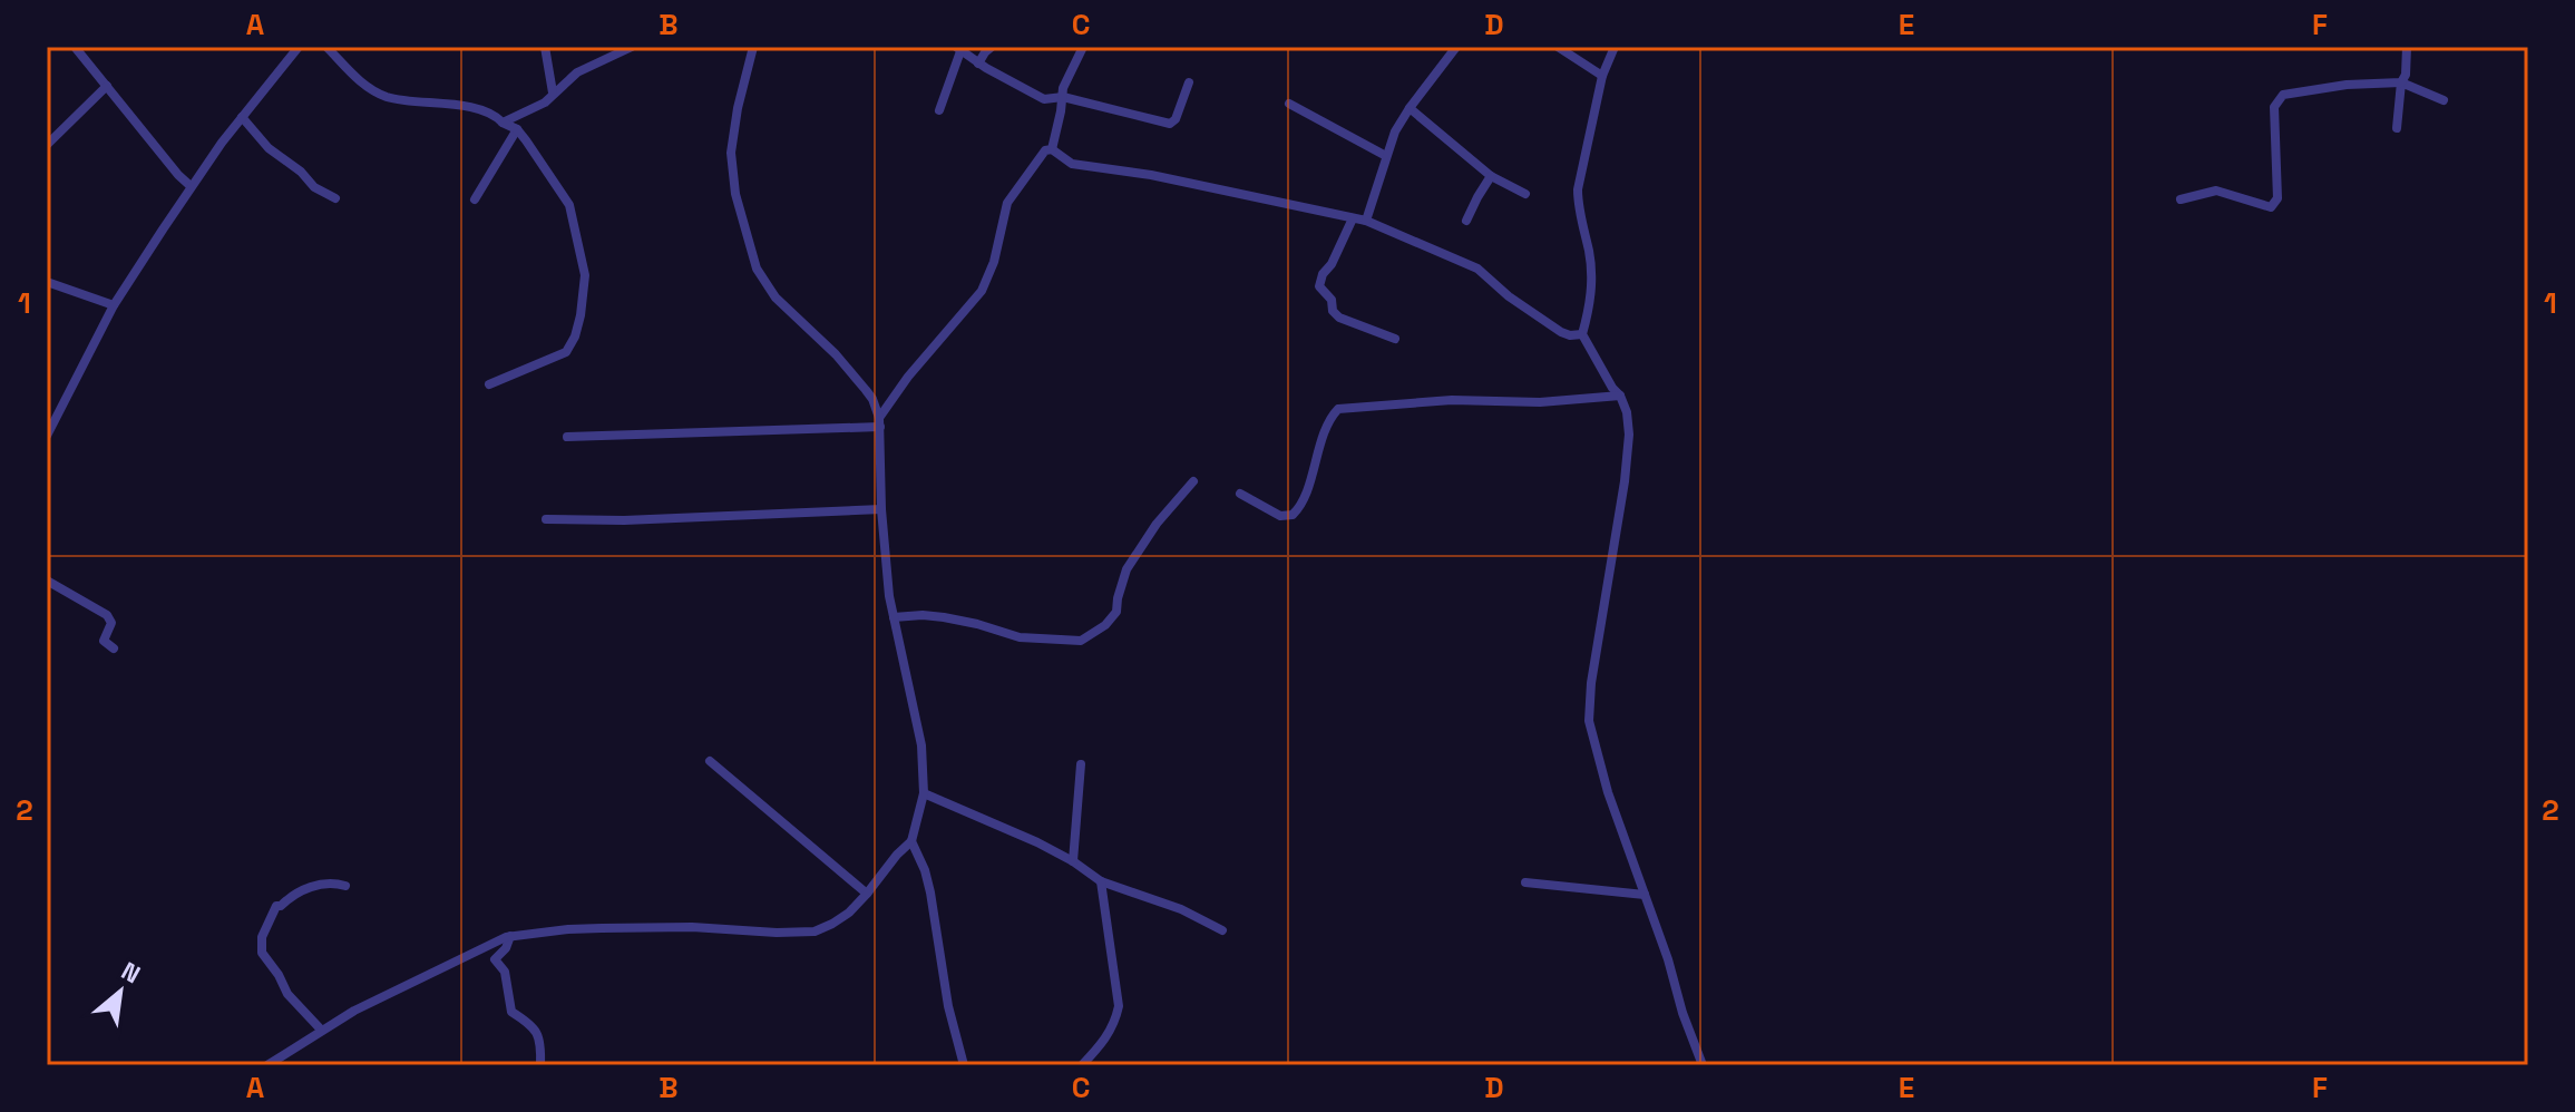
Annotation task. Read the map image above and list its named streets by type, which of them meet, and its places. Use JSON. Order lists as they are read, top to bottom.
{
  "north": "top right",
  "grid": {
    "columns": [
      "A",
      "B",
      "C",
      "D",
      "E",
      "F"
    ],
    "rows": ["1", "2"]
  }
}
